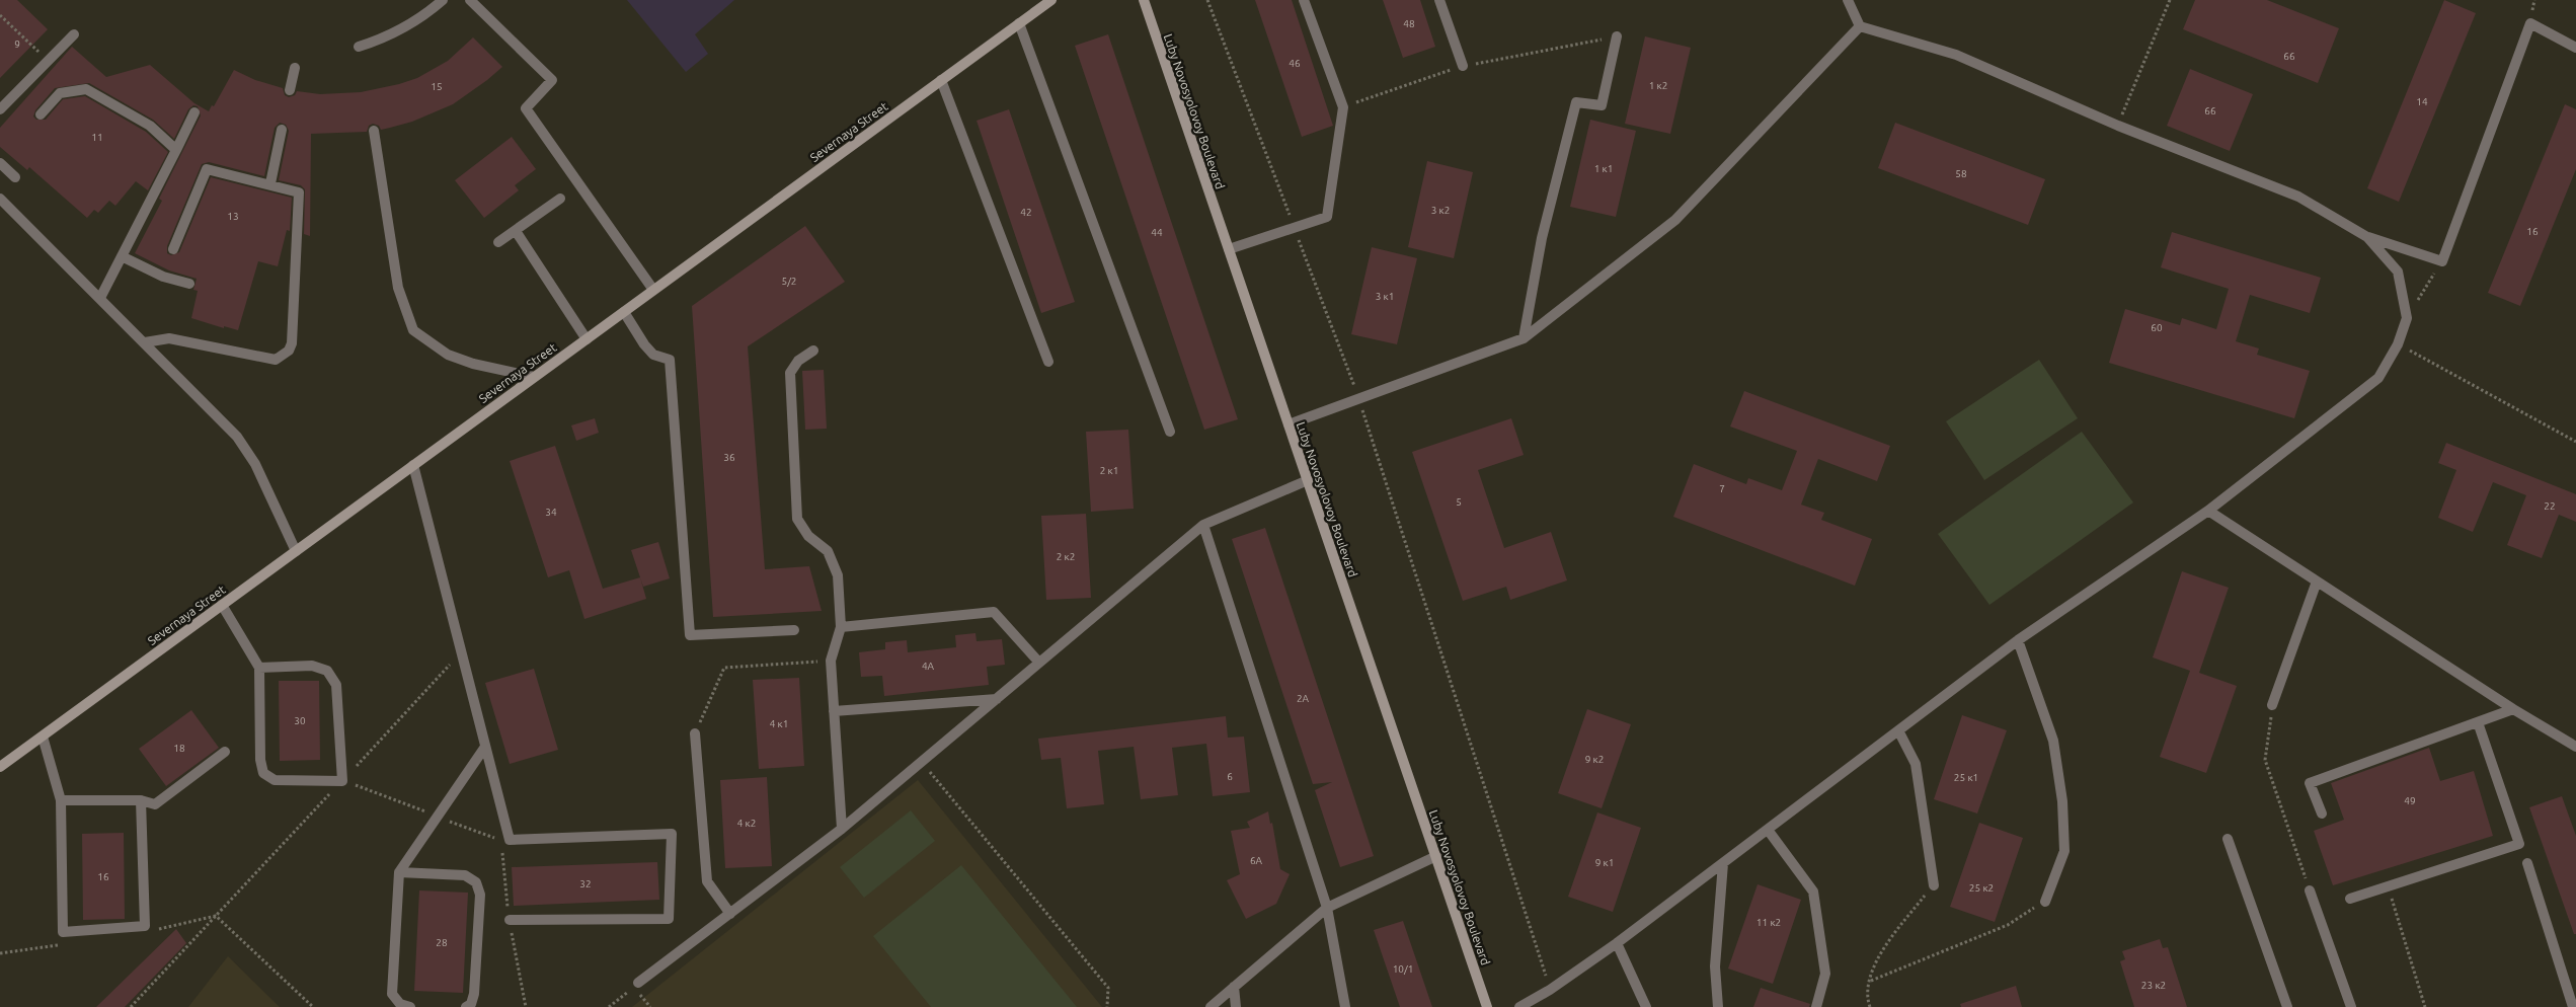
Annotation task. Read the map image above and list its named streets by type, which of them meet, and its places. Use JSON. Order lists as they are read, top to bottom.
{
  "streets": {
    "street": ["Luby Novosyolovoy Boulevard", "Severnaya Street"]
  },
  "house_numbers": [
    "48",
    "9",
    "66",
    "46",
    "1 к2",
    "15",
    "14",
    "66",
    "11",
    "1 к1",
    "58",
    "3 к2",
    "42",
    "13",
    "16",
    "44",
    "5/2",
    "3 к1",
    "60",
    "36",
    "2 к1",
    "7",
    "5",
    "22",
    "34",
    "2 к2",
    "4А",
    "2А",
    "30",
    "4 к1",
    "18",
    "9 к2",
    "6",
    "25 к1",
    "49",
    "4 к2",
    "6А",
    "9 к1",
    "16",
    "32",
    "25 к2",
    "11 к2",
    "28",
    "10/1",
    "23 к2"
  ]
}
